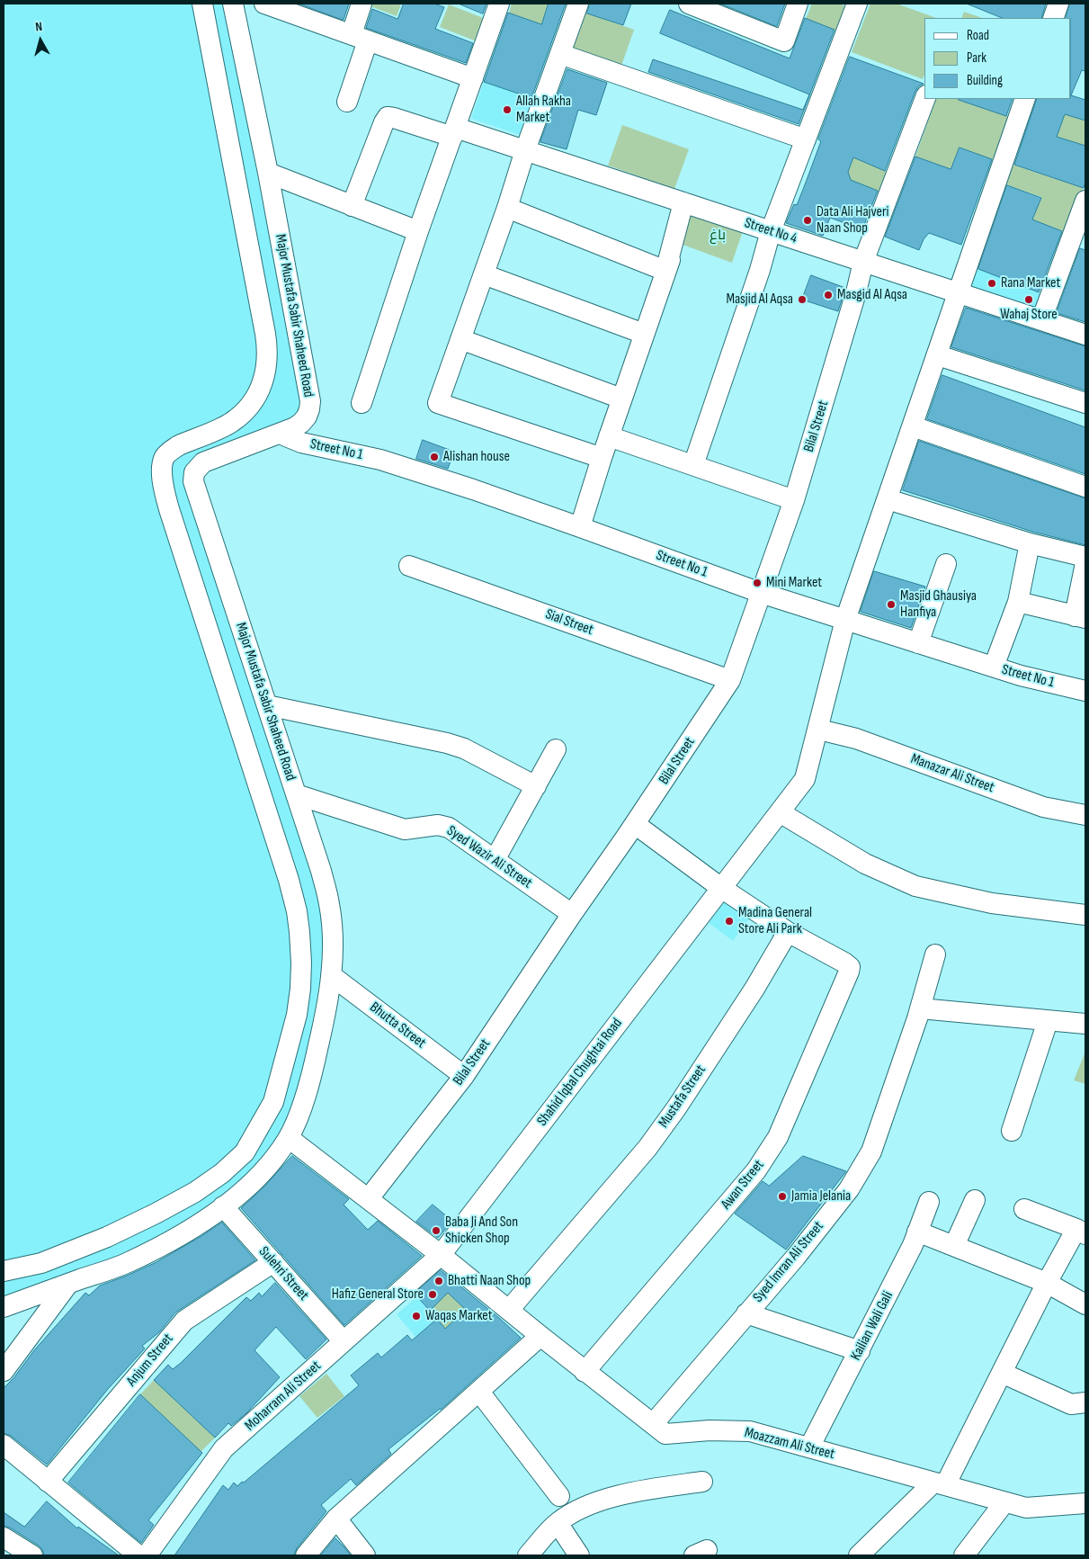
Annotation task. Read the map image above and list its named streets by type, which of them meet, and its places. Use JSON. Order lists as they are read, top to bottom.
{
  "streets": {
    "street": [
      "Street No 4",
      "Major Mustafa Sabir Shaheed Road",
      "Bilal Street",
      "Street No 1",
      "Sial Street",
      "Manazar Ali Street",
      "Syed Wazir Ali Street",
      "Bhutta Street",
      "Shahid Iqbal Chughtai Road",
      "Mustafa Street",
      "Awan Street",
      "Syed Imran Ali Street",
      "Sulehri Street",
      "Kailian Wali Gali",
      "Anjum Street",
      "Moharram Ali Street",
      "Moazzam Ali Street"
    ]
  },
  "crossings": [
    ["Street No 4", "Bilal Street"],
    ["Street No 4", "Shahid Iqbal Chughtai Road"],
    ["Major Mustafa Sabir Shaheed Road", "Street No 1"],
    ["Major Mustafa Sabir Shaheed Road", "Syed Wazir Ali Street"],
    ["Major Mustafa Sabir Shaheed Road", "Bhutta Street"],
    ["Major Mustafa Sabir Shaheed Road", "Sulehri Street"],
    ["Bilal Street", "Street No 1"],
    ["Bilal Street", "Sial Street"],
    ["Bilal Street", "Syed Wazir Ali Street"],
    ["Bilal Street", "Bhutta Street"],
    ["Street No 1", "Shahid Iqbal Chughtai Road"],
    ["Manazar Ali Street", "Shahid Iqbal Chughtai Road"],
    ["Shahid Iqbal Chughtai Road", "Moharram Ali Street"],
    ["Shahid Iqbal Chughtai Road", "Moazzam Ali Street"],
    ["Mustafa Street", "Awan Street"],
    ["Mustafa Street", "Moazzam Ali Street"],
    ["Awan Street", "Moazzam Ali Street"],
    ["Syed Imran Ali Street", "Moazzam Ali Street"],
    ["Sulehri Street", "Anjum Street"],
    ["Sulehri Street", "Moharram Ali Street"],
    ["Kailian Wali Gali", "Moazzam Ali Street"],
    ["Moharram Ali Street", "Moazzam Ali Street"]
  ],
  "parks": ["باغ"],
  "places": [
    "Allah Rakha Market",
    "Data Ali Hajveri Naan Shop",
    "Rana Market",
    "Masgid Al Aqsa",
    "Masjid Al Aqsa",
    "Wahaj Store",
    "Alishan house",
    "Mini Market",
    "Masjid Ghausiya Hanfiya",
    "Madina General Store Ali Park",
    "Jamia Jelania",
    "Baba Ji And Son Shicken Shop",
    "Bhatti Naan Shop",
    "Hafiz General Store",
    "Waqas Market"
  ],
  "legend": ["Road", "Park", "Building"],
  "north": "top"
}
